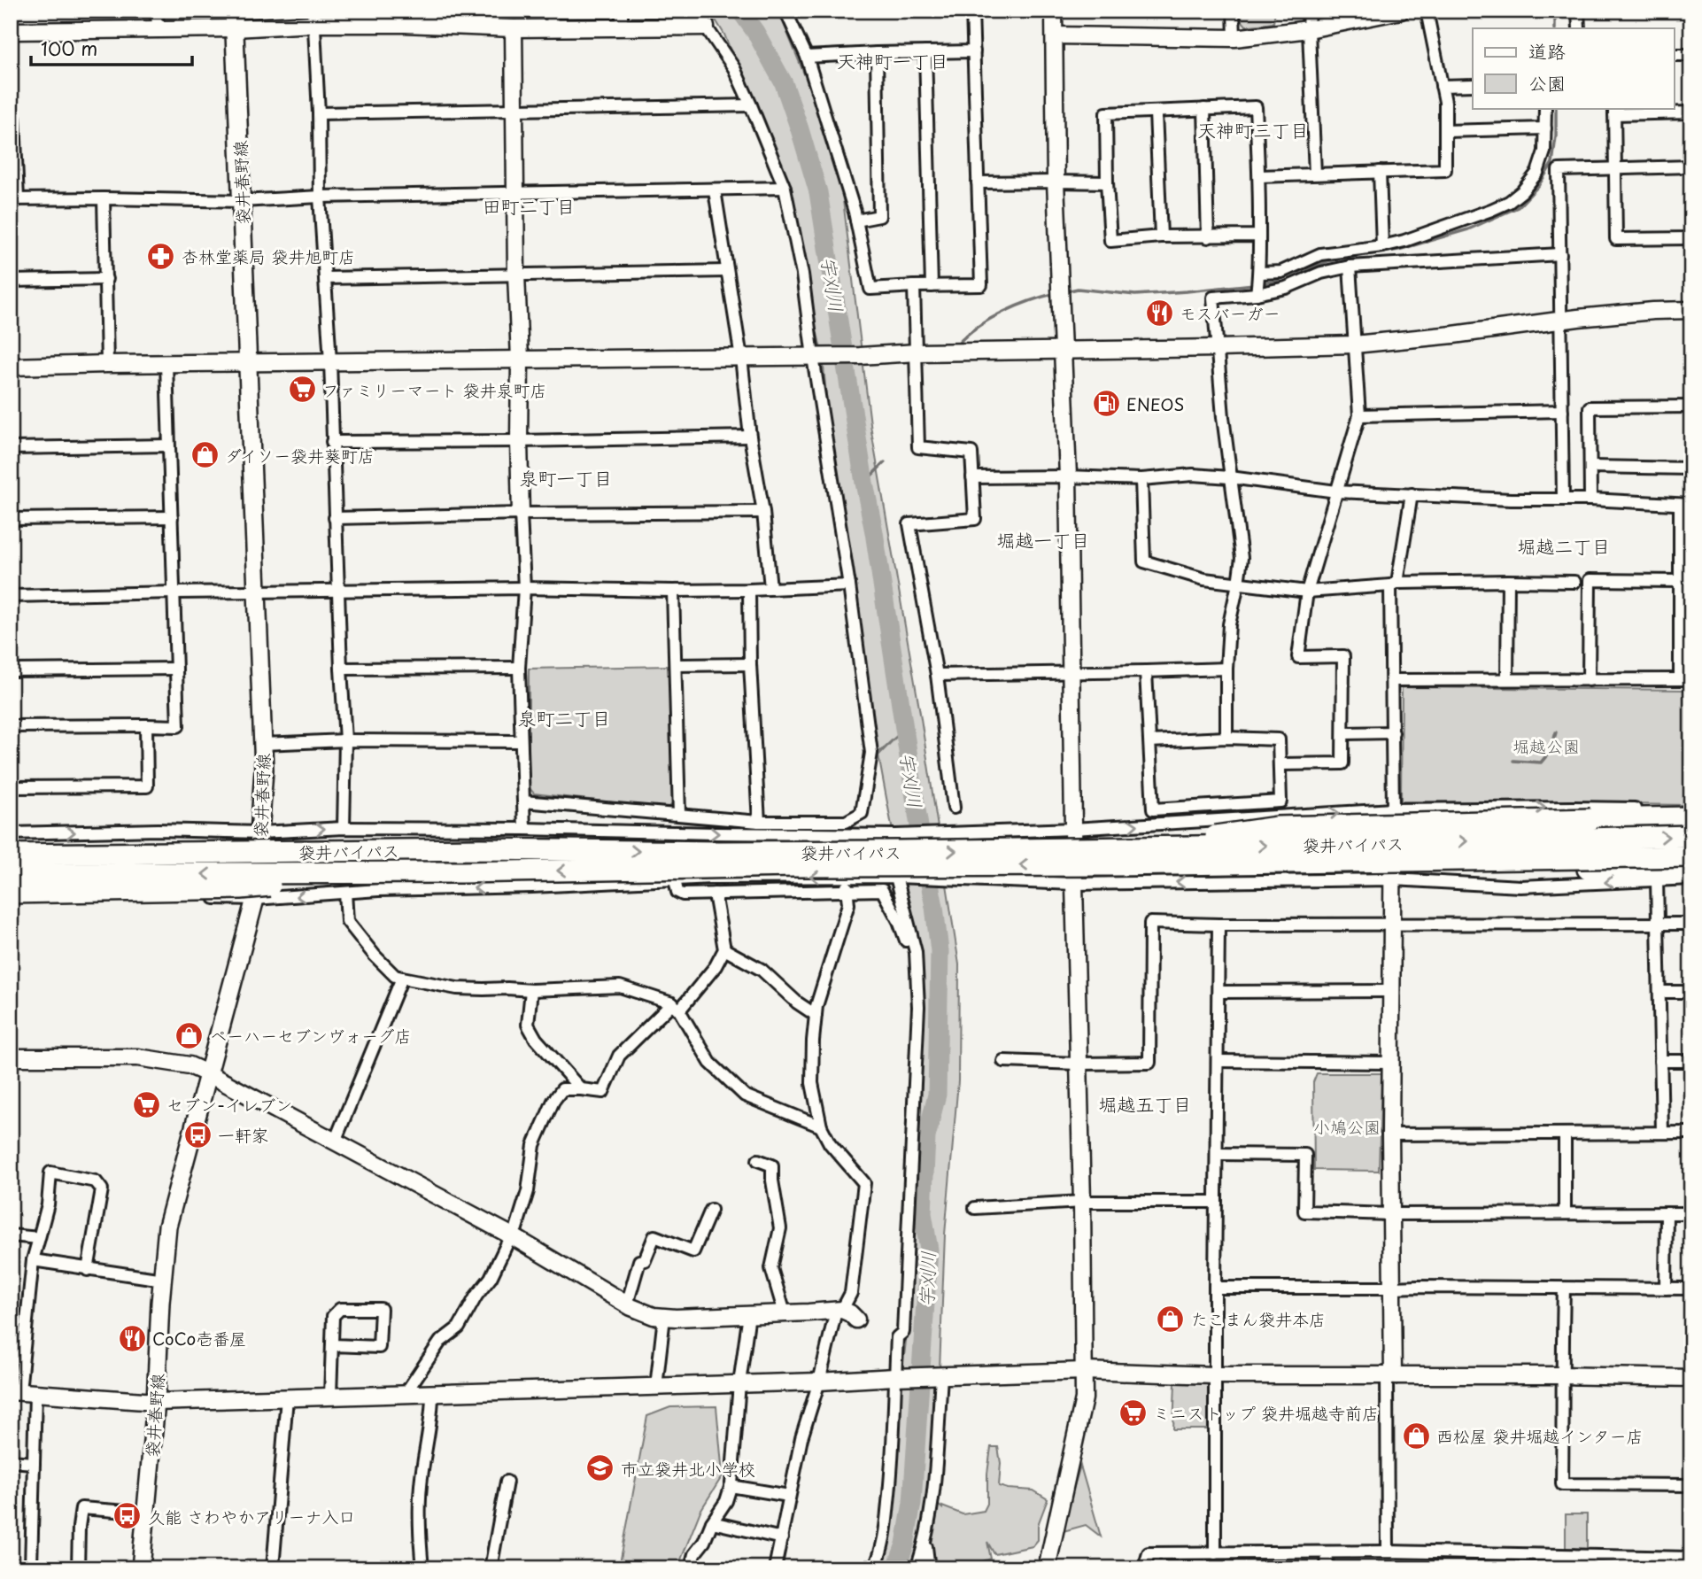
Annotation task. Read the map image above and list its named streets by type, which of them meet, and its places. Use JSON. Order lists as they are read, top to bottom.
{
  "streets": {
    "highway": ["袋井バイパス"],
    "main road": ["袋井春野線"]
  },
  "districts": [
    "天神町一丁目",
    "天神町三丁目",
    "田町二丁目",
    "泉町一丁目",
    "堀越一丁目",
    "堀越二丁目",
    "泉町二丁目",
    "堀越五丁目"
  ],
  "water": ["宇刈川"],
  "parks": ["堀越公園", "小鳩公園"],
  "places": {
    "pharmacy": ["杏林堂薬局 袋井旭町店"],
    "restaurant": ["モスバーガー", "CoCo壱番屋"],
    "supermarket": ["ファミリーマート 袋井泉町店", "セブン-イレブン", "ミニストップ 袋井堀越寺前店"],
    "fuel station": ["ENEOS"],
    "shop": [
      "ダイソー袋井葵町店",
      "ペーハーセブンヴォーグ店",
      "たこまん袋井本店",
      "西松屋 袋井堀越インター店"
    ],
    "bus stop": ["一軒家", "久能 さわやかアリーナ入口"],
    "school or university": ["市立袋井北小学校"]
  },
  "legend": ["道路", "公園"],
  "scale_bar": "100 m"
}
